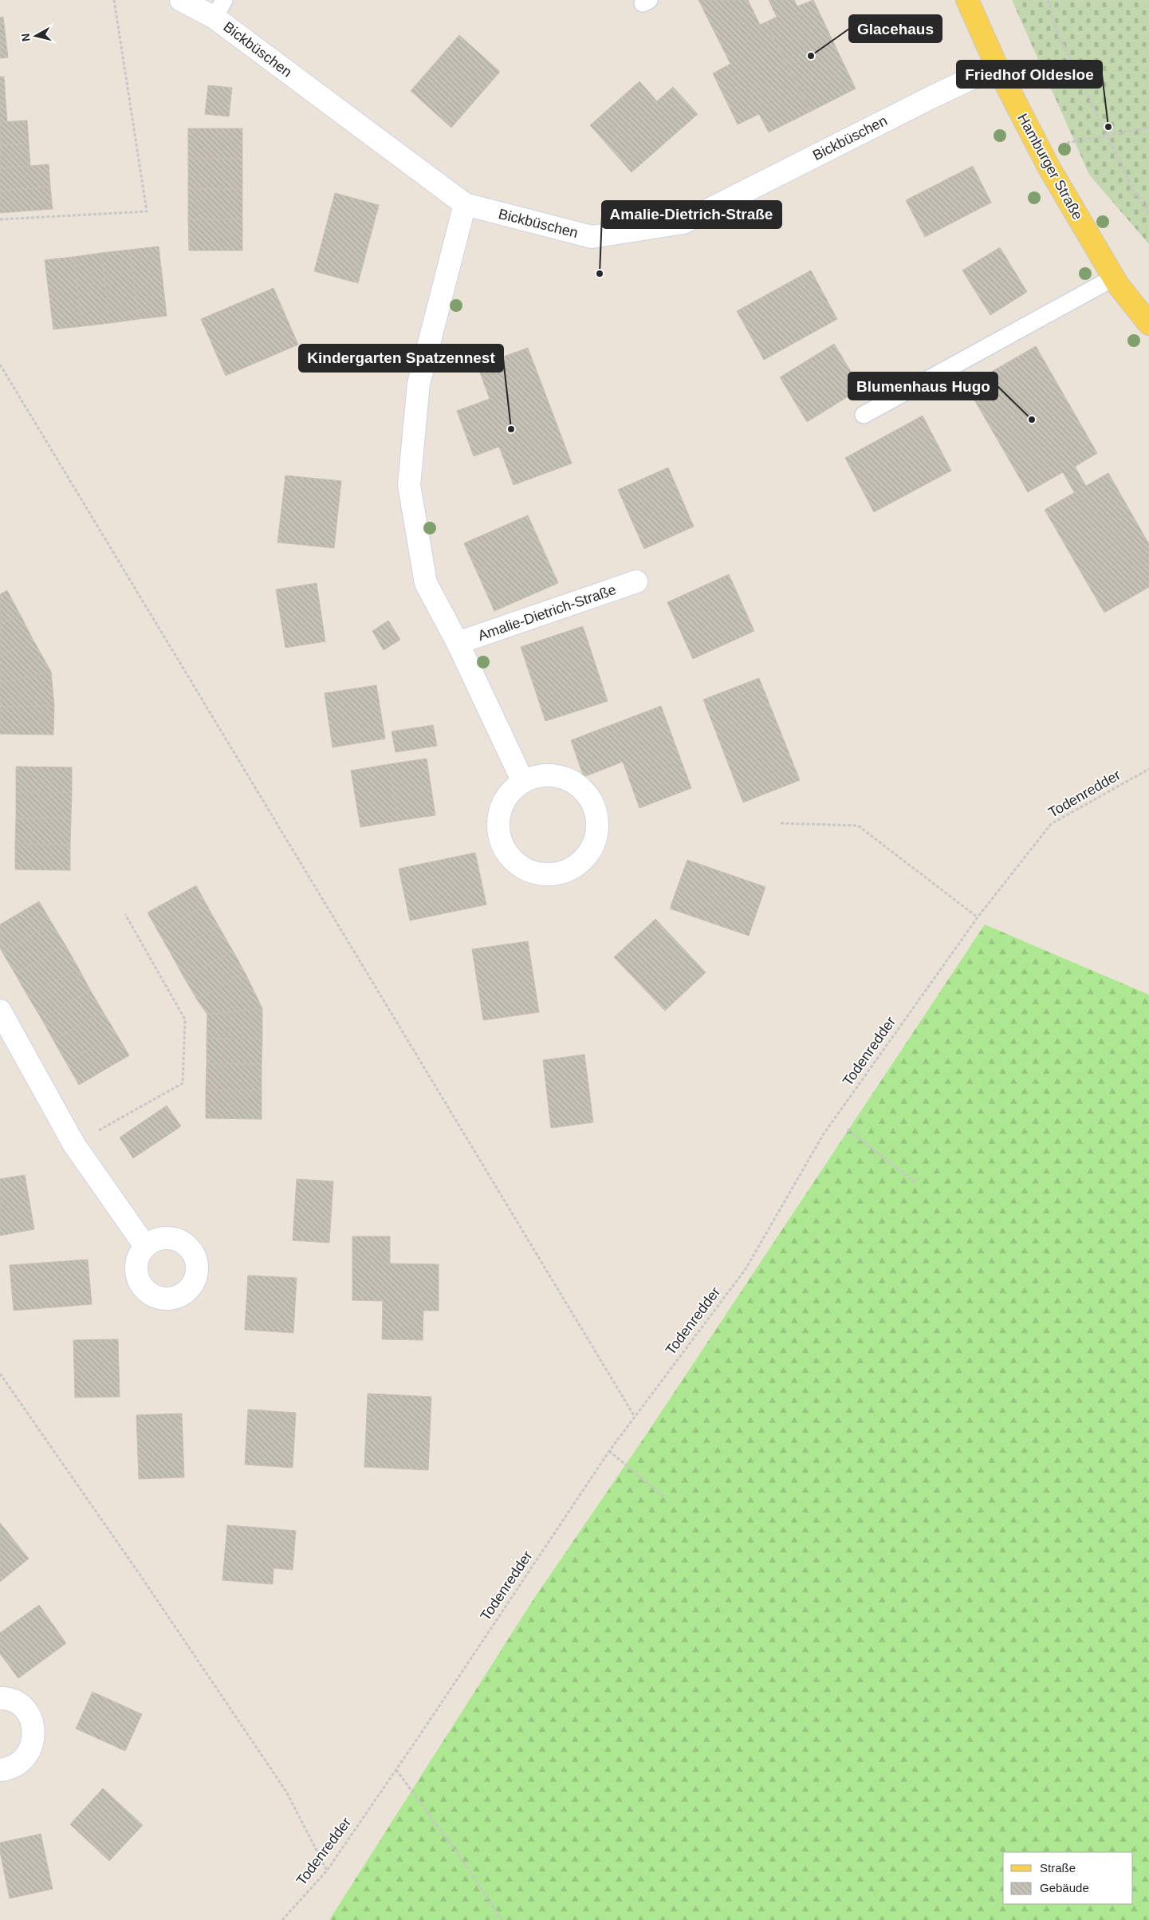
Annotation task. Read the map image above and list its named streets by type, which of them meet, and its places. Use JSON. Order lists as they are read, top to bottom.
{
  "streets": {
    "main road": ["Hamburger Straße"],
    "street": ["Bickbüschen", "Amalie-Dietrich-Straße"],
    "path": ["Todenredder"]
  },
  "crossings": [
    ["Bickbüschen", "Hamburger Straße"],
    ["Bickbüschen", "Amalie-Dietrich-Straße"]
  ],
  "places": [
    "Glacehaus",
    "Friedhof Oldesloe",
    "Amalie-Dietrich-Straße",
    "Blumenhaus Hugo",
    "Kindergarten Spatzennest"
  ],
  "legend": ["Straße", "Gebäude"],
  "north": "left"
}
